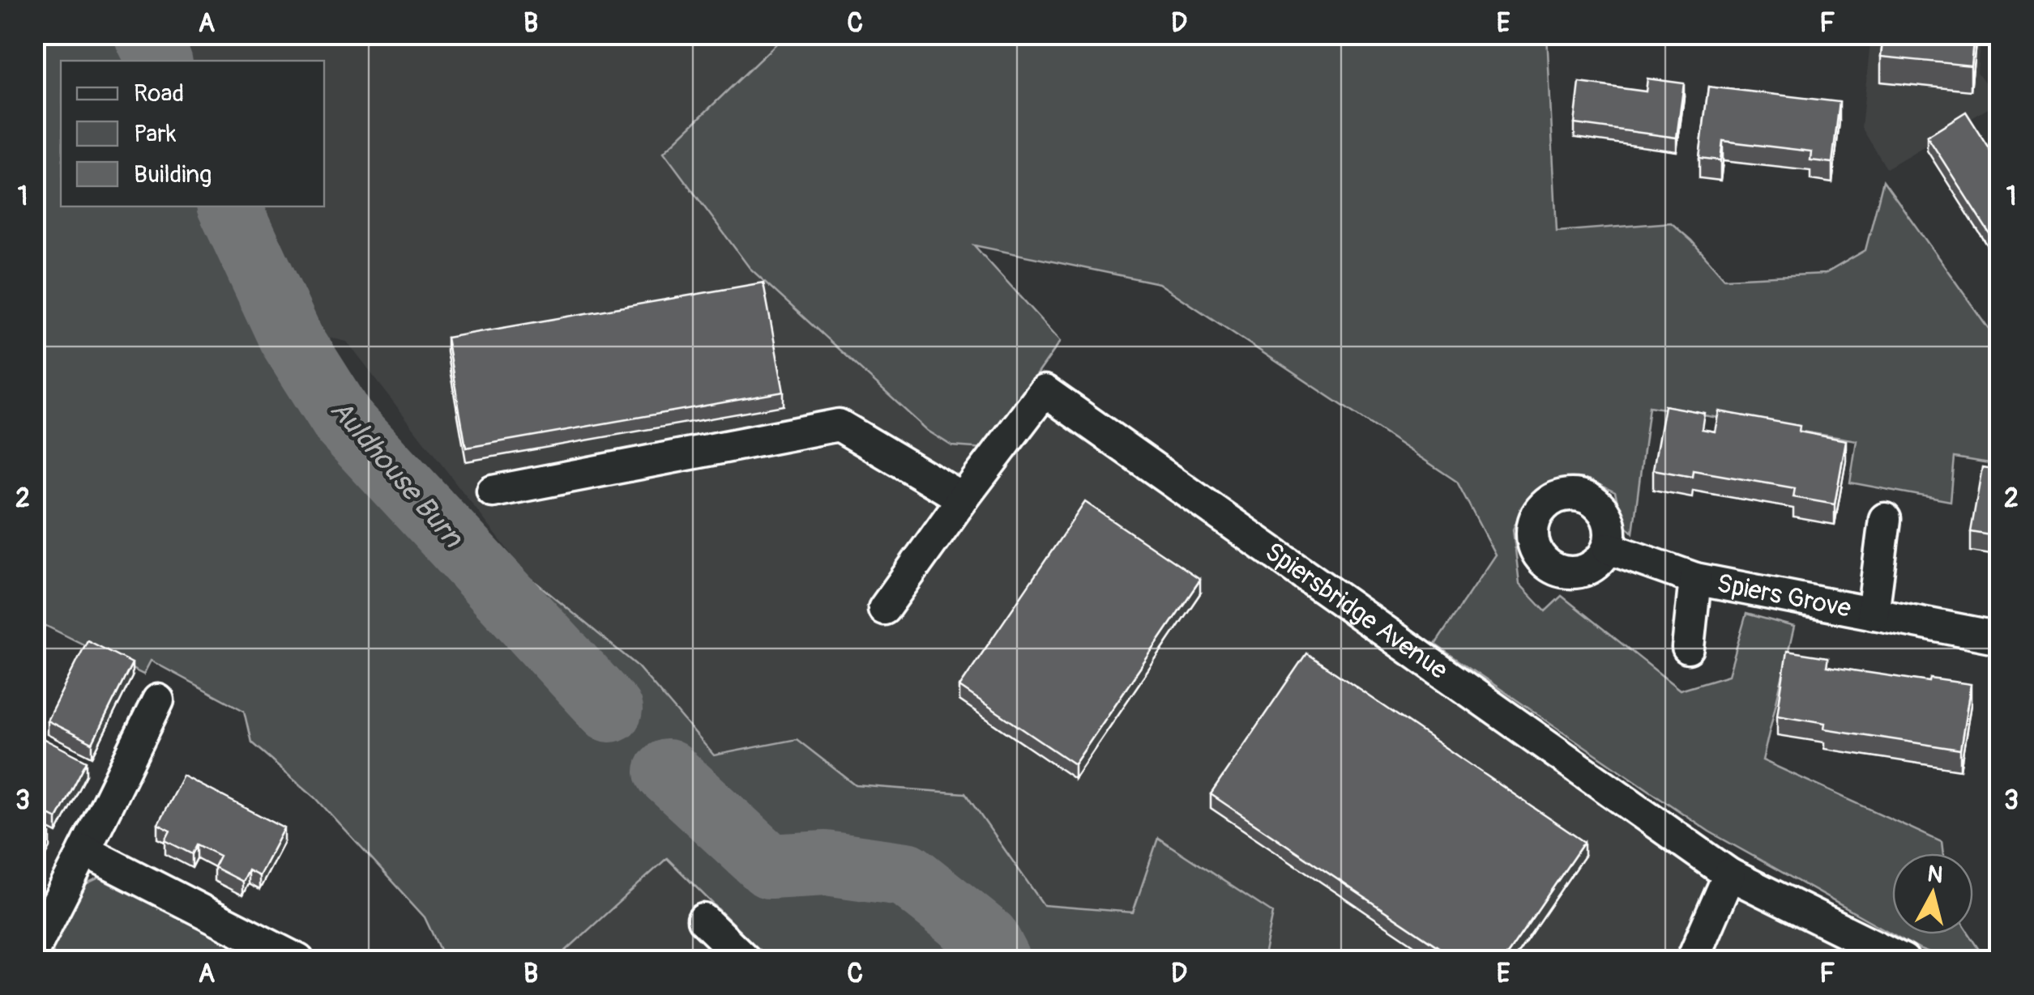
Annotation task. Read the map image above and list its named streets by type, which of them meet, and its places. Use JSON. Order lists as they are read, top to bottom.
{
  "streets": {
    "street": ["Spiers Grove", "Spiersbridge Avenue"]
  },
  "water": ["Auldhouse Burn"],
  "legend": ["Road", "Park", "Building"],
  "north": "top",
  "grid": {
    "columns": [
      "A",
      "B",
      "C",
      "D",
      "E",
      "F"
    ],
    "rows": ["1", "2", "3"]
  }
}
